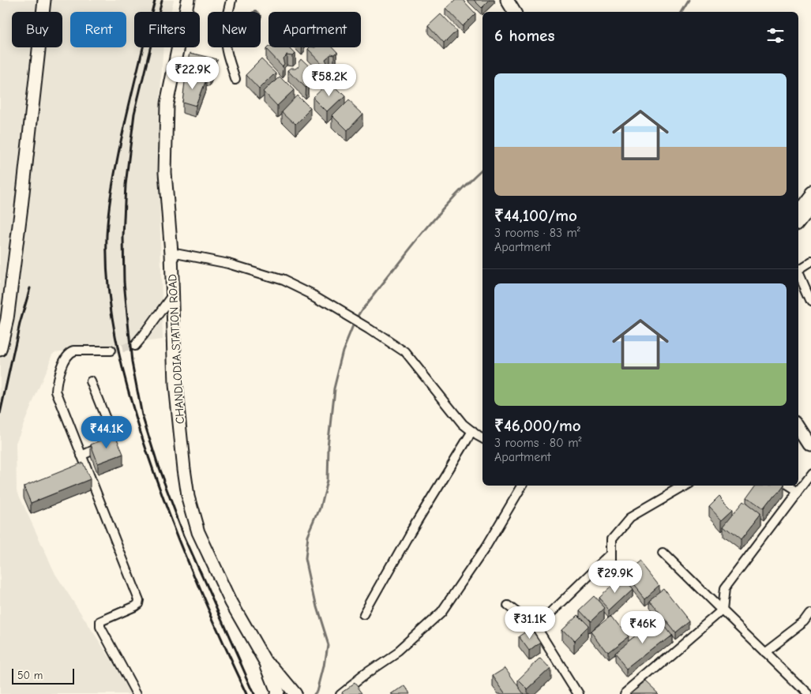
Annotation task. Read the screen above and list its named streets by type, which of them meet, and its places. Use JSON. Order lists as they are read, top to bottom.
{
  "streets": {
    "street": ["CHANDLODIA STATION ROAD"]
  },
  "scale_bar": "50 m",
  "page": {
    "chip": [
      "Buy",
      "Rent",
      "Filters",
      "New",
      "Apartment"
    ],
    "heading": "6 homes",
    "price": [
      "₹22.9K",
      "₹58.2K",
      "₹44.1K",
      "₹29.9K",
      "₹31.1K",
      "₹46K"
    ],
    "list": [
      {
        "name": "₹44,100/mo",
        "note": "3 rooms · 83 m² · Apartment"
      },
      {
        "name": "₹46,000/mo",
        "note": "3 rooms · 80 m² · Apartment"
      }
    ],
    "scale": "50 m"
  }
}
